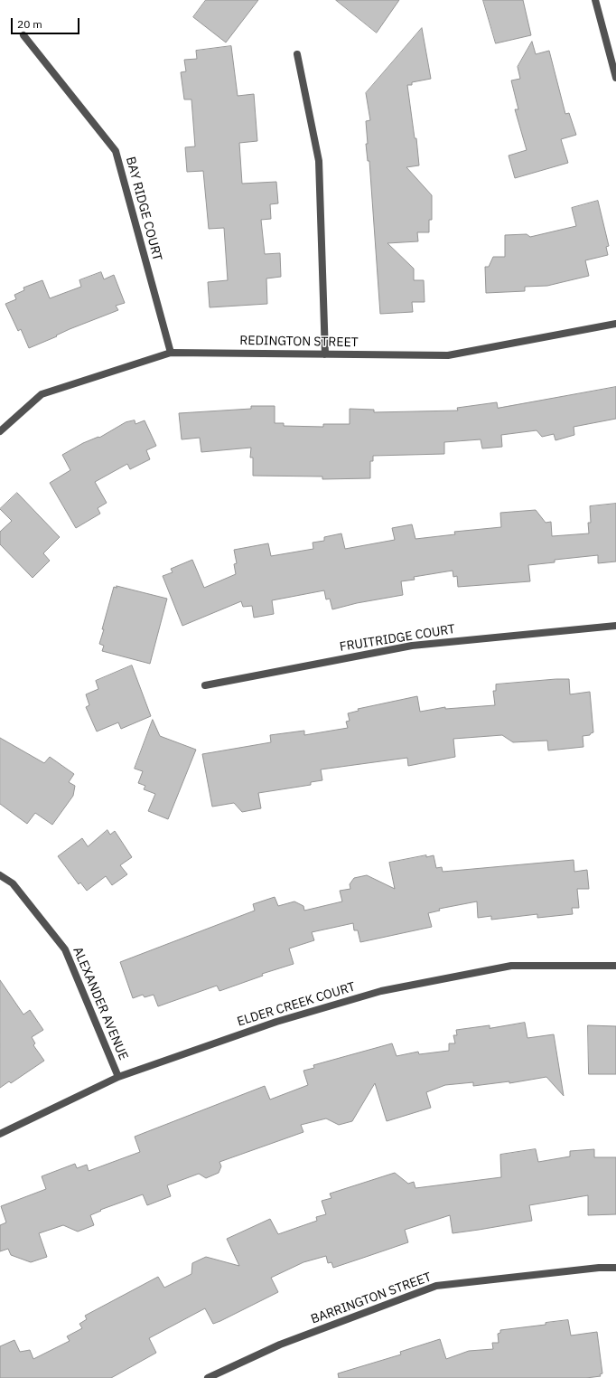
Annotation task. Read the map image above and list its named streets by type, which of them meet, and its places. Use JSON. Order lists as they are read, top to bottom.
{
  "streets": {
    "street": [
      "BAY RIDGE COURT",
      "REDINGTON STREET",
      "FRUITRIDGE COURT",
      "ALEXANDER AVENUE",
      "ELDER CREEK COURT",
      "BARRINGTON STREET"
    ]
  },
  "crossings": [
    ["BAY RIDGE COURT", "REDINGTON STREET"],
    ["ALEXANDER AVENUE", "ELDER CREEK COURT"]
  ],
  "scale_bar": "20 m"
}
